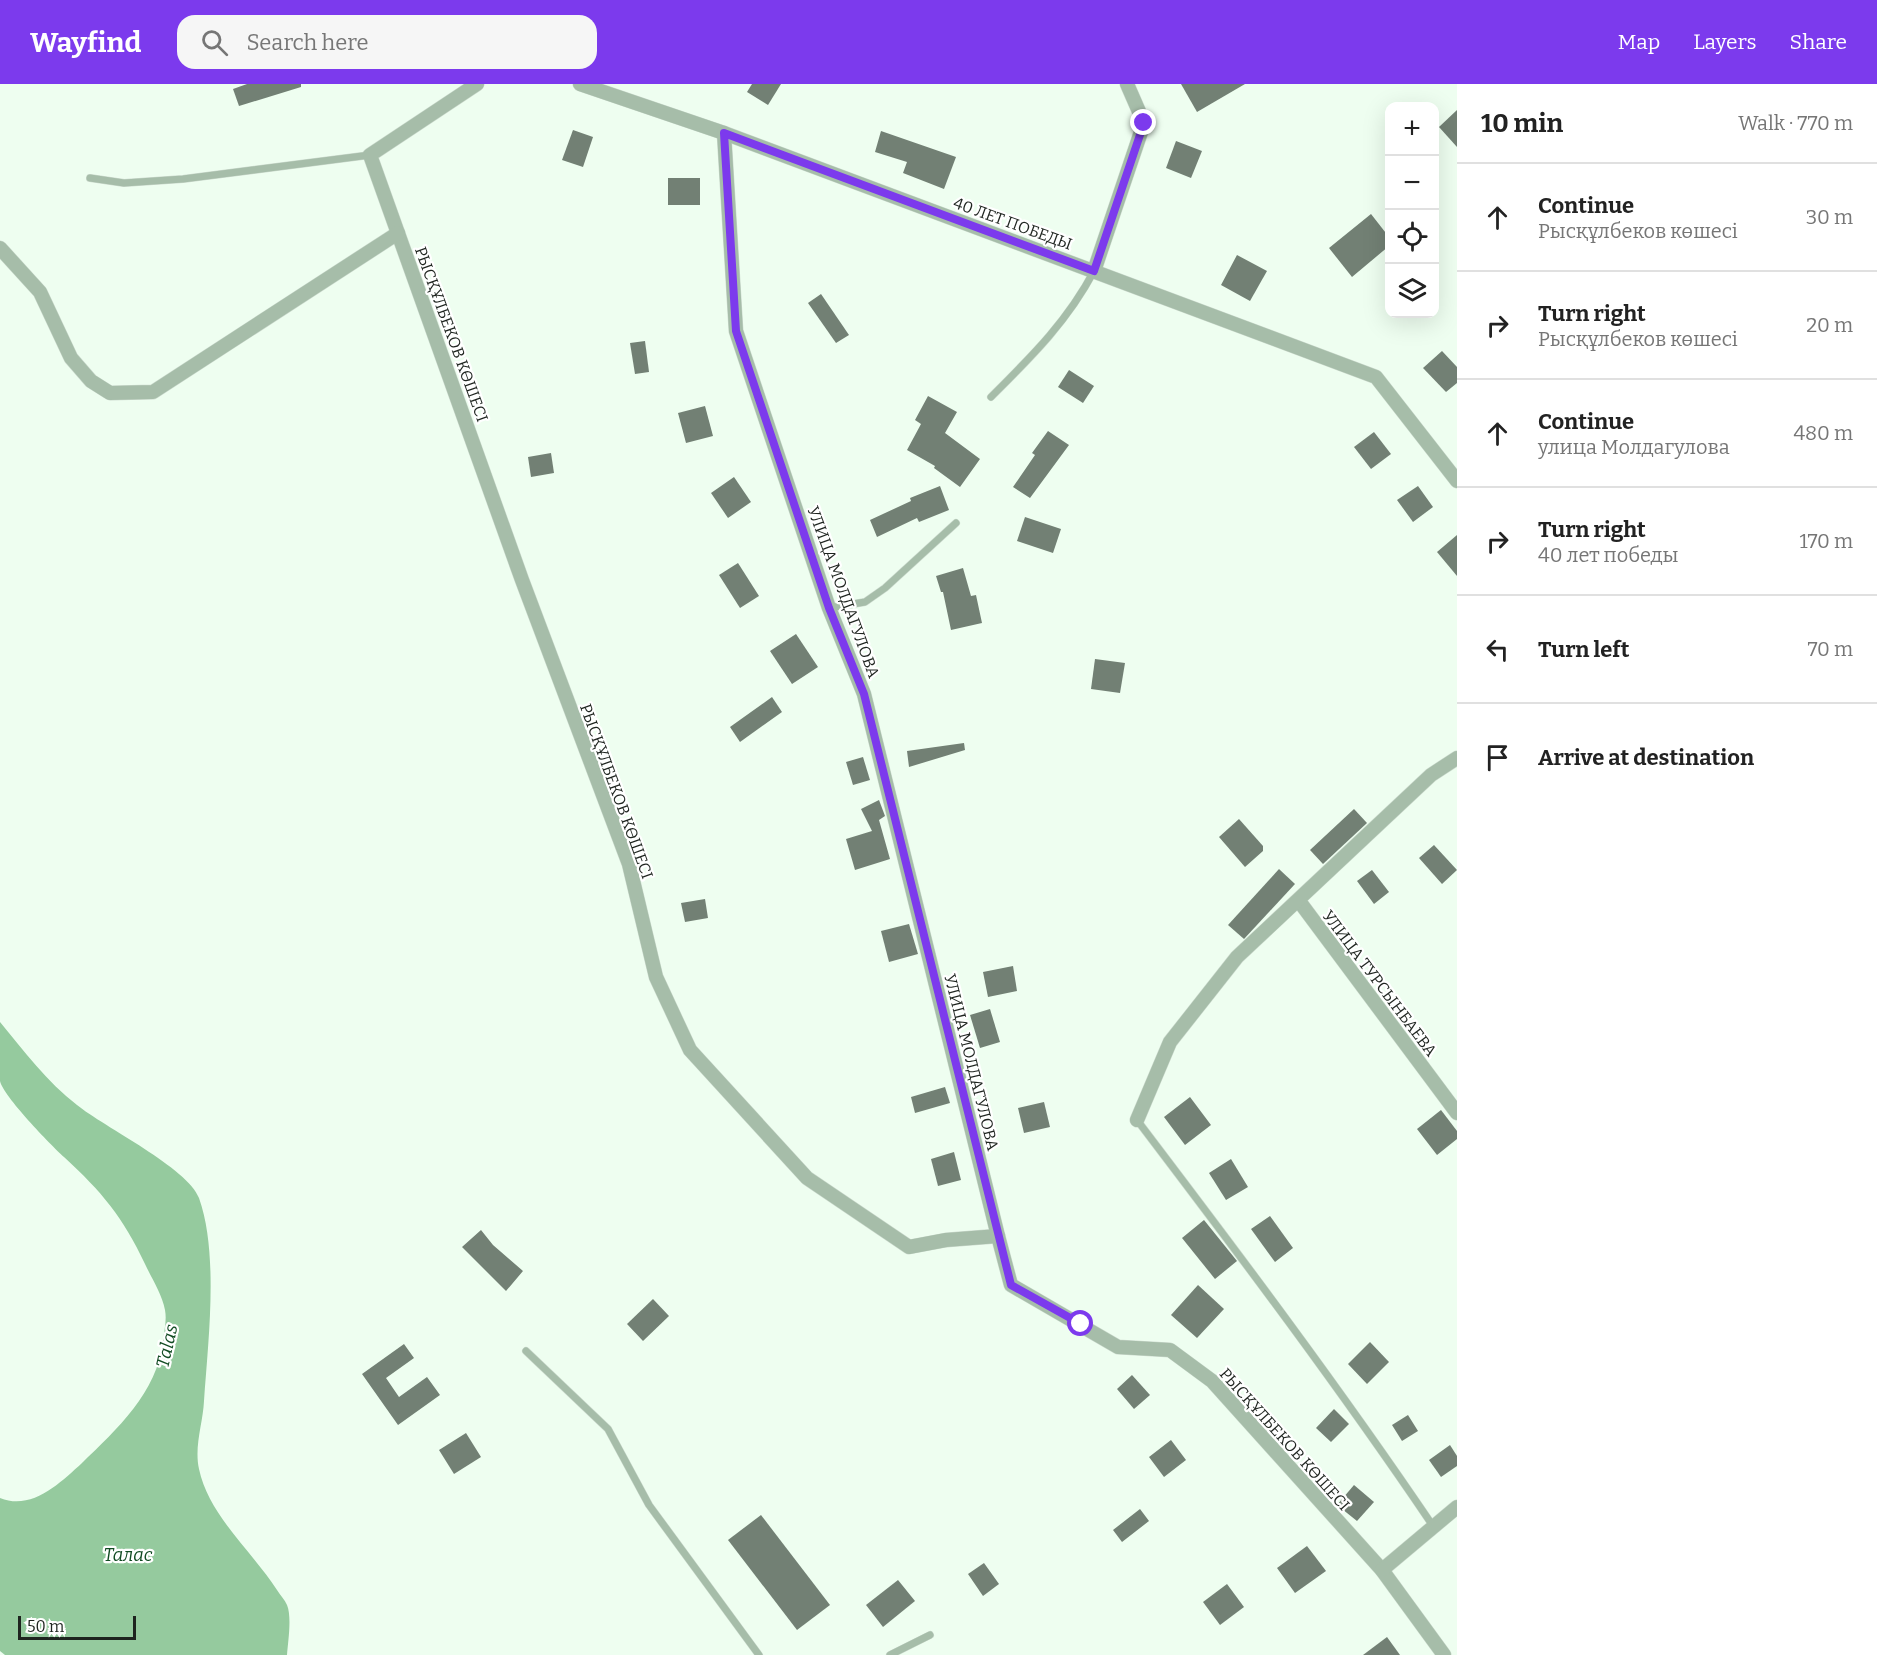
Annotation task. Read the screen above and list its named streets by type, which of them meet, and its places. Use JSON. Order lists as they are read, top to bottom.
{
  "streets": {
    "street": [
      "40 ЛЕТ ПОБЕДЫ",
      "РЫСҚҰЛБЕКОВ КӨШЕСІ",
      "УЛИЦА МОЛДАГУЛОВА",
      "УЛИЦА ТУРСЫНБАЕВА"
    ]
  },
  "crossings": [
    ["40 ЛЕТ ПОБЕДЫ", "УЛИЦА МОЛДАГУЛОВА"],
    ["РЫСҚҰЛБЕКОВ КӨШЕСІ", "УЛИЦА МОЛДАГУЛОВА"]
  ],
  "water": ["Talas", "Талас"],
  "scale_bar": "50 m",
  "page": {
    "header": "Wayfind",
    "search": "Search here",
    "nav": ["Map", "Layers", "Share"],
    "heading": ["10 min", "Walk · 770 m"],
    "map_buttons": ["+", "−"],
    "list": [
      ["Continue", "Рысқұлбеков көшесі", "30 m"],
      ["Turn right", "Рысқұлбеков көшесі", "20 m"],
      ["Continue", "улица Молдагулова", "480 m"],
      ["Turn right", "40 лет победы", "170 m"],
      ["Turn left", "70 m"],
      "Arrive at destination"
    ],
    "scale": "50 m"
  }
}
